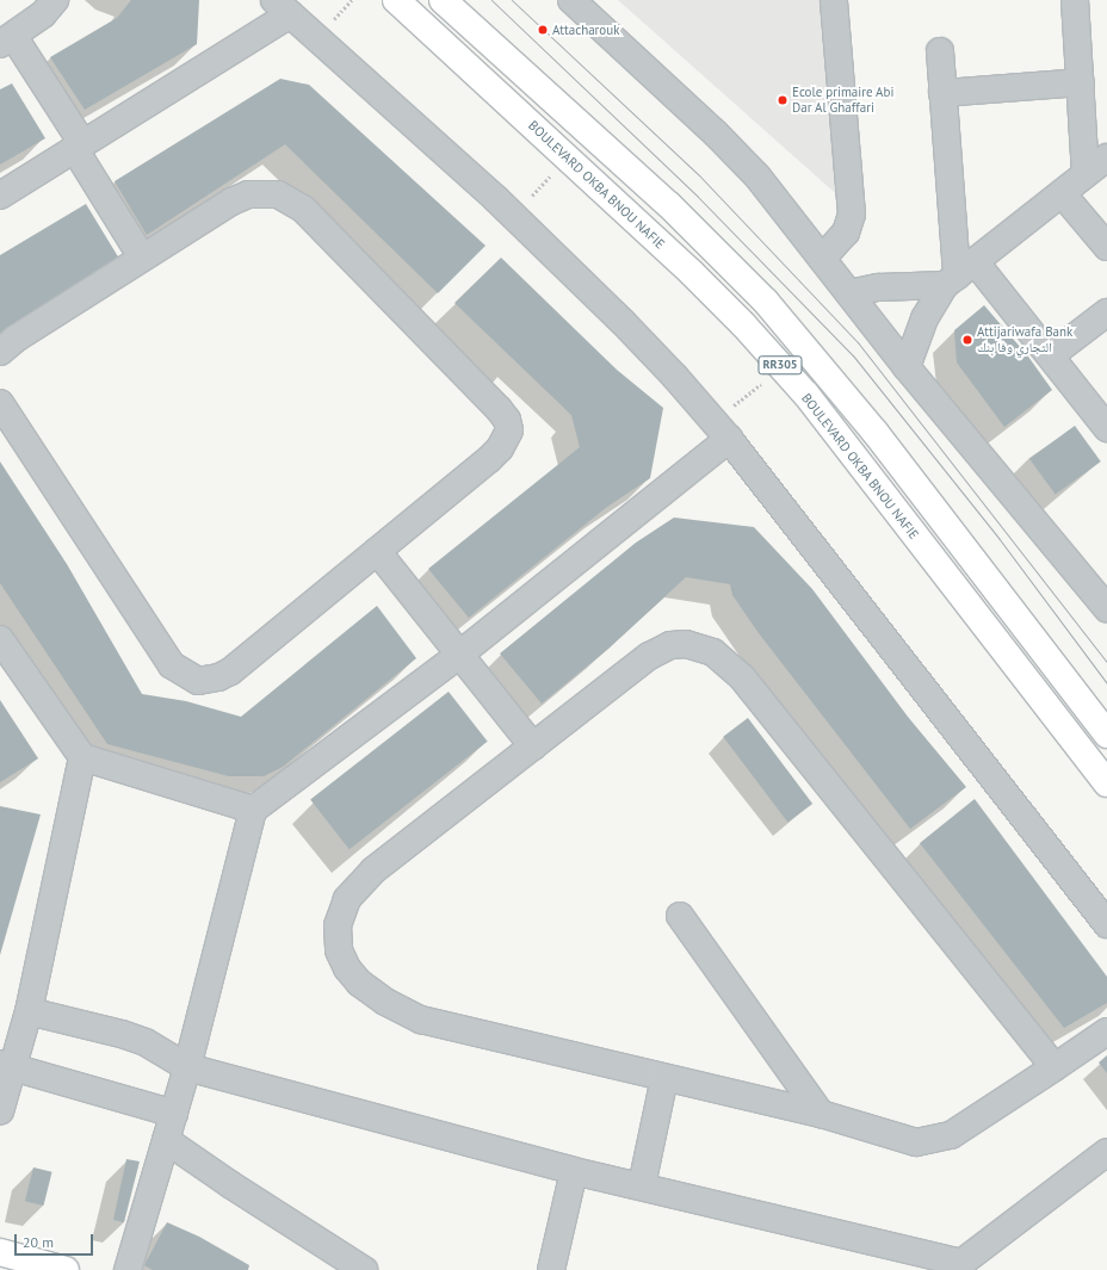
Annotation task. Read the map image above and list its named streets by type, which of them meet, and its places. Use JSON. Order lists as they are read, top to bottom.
{
  "streets": {
    "main road": ["BOULEVARD OKBA BNOU NAFIE", "RR305"]
  },
  "places": ["Attacharouk", "Ecole primaire Abi Dar Al Ghaffari", "Attijariwafa Bank التجاري وفا بنك"],
  "scale_bar": "20 m"
}
